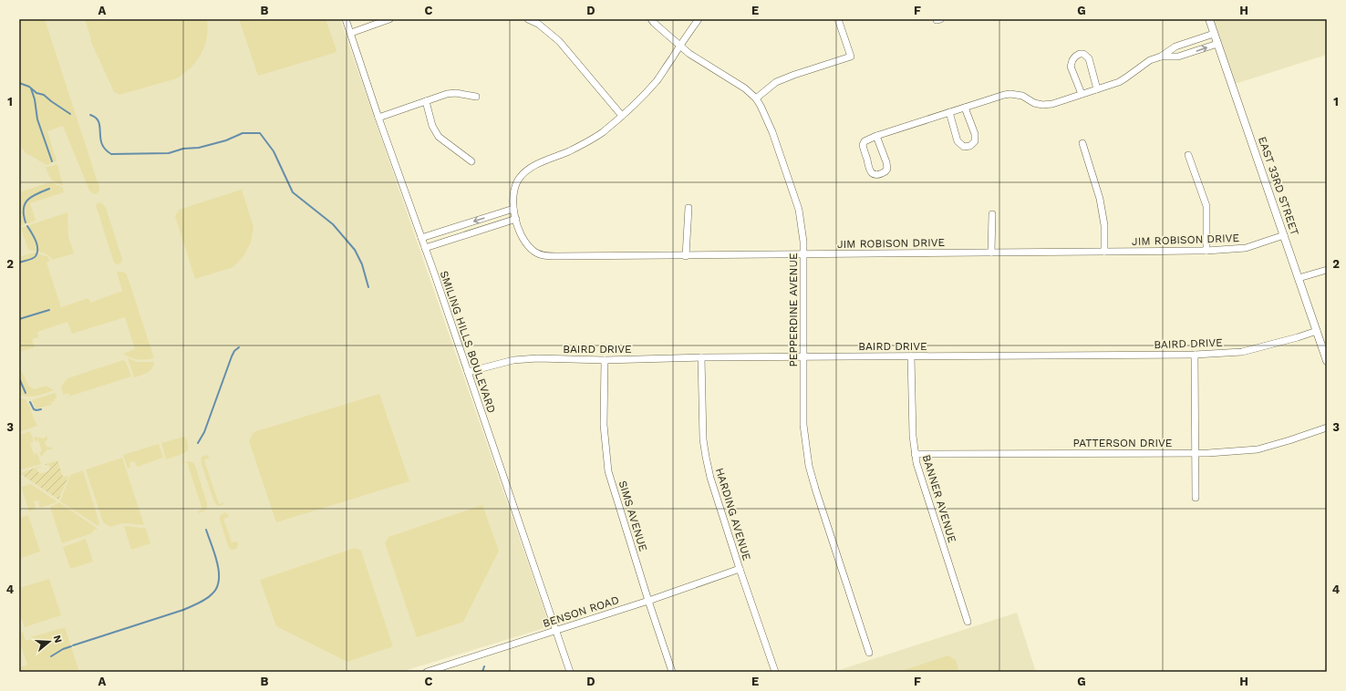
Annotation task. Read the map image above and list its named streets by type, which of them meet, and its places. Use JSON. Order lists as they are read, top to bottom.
{
  "streets": {
    "street": [
      "EAST 33RD STREET",
      "JIM ROBISON DRIVE",
      "PEPPERDINE AVENUE",
      "SMILING HILLS BOULEVARD",
      "BAIRD DRIVE",
      "PATTERSON DRIVE",
      "BANNER AVENUE",
      "HARDING AVENUE",
      "SIMS AVENUE",
      "BENSON ROAD"
    ]
  },
  "crossings": [
    ["EAST 33RD STREET", "JIM ROBISON DRIVE"],
    ["EAST 33RD STREET", "BAIRD DRIVE"],
    ["JIM ROBISON DRIVE", "PEPPERDINE AVENUE"],
    ["PEPPERDINE AVENUE", "BAIRD DRIVE"],
    ["SMILING HILLS BOULEVARD", "BAIRD DRIVE"],
    ["SMILING HILLS BOULEVARD", "BENSON ROAD"],
    ["BAIRD DRIVE", "BANNER AVENUE"],
    ["BAIRD DRIVE", "HARDING AVENUE"],
    ["BAIRD DRIVE", "SIMS AVENUE"],
    ["PATTERSON DRIVE", "BANNER AVENUE"],
    ["HARDING AVENUE", "BENSON ROAD"],
    ["SIMS AVENUE", "BENSON ROAD"]
  ],
  "north": "right",
  "grid": {
    "columns": [
      "A",
      "B",
      "C",
      "D",
      "E",
      "F",
      "G",
      "H"
    ],
    "rows": [
      "1",
      "2",
      "3",
      "4"
    ]
  }
}
